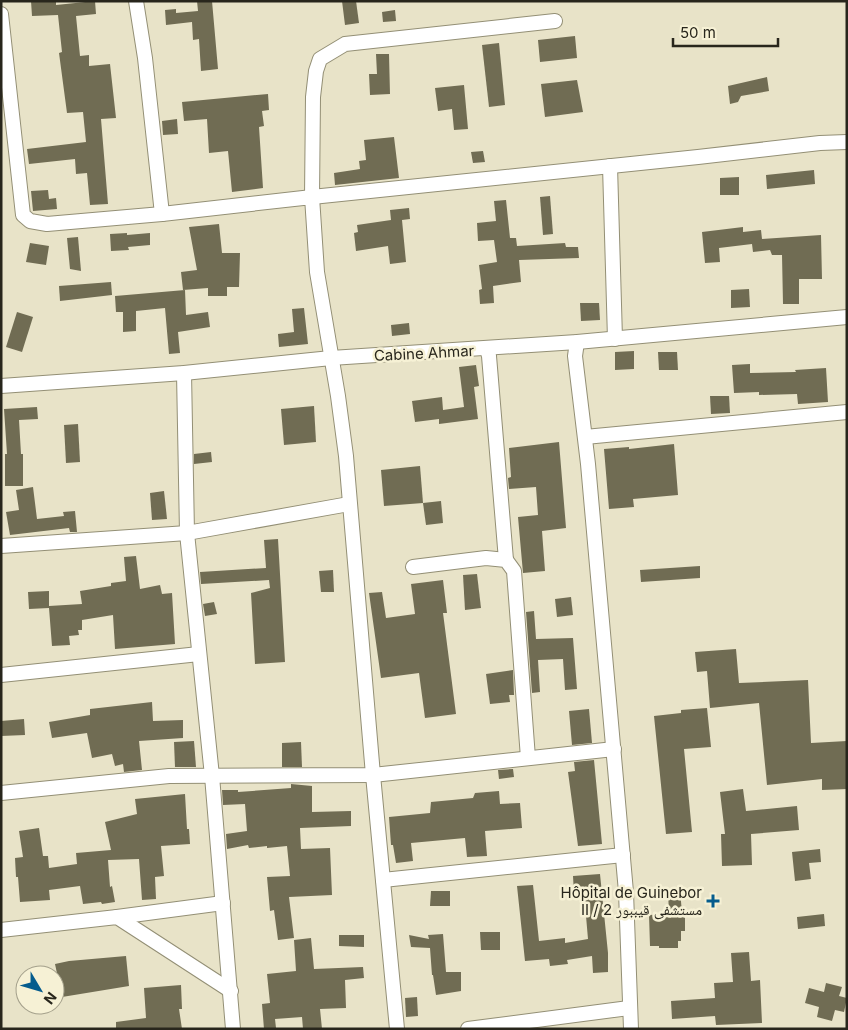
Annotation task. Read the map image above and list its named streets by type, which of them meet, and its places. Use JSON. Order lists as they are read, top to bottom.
{
  "streets": {
    "street": ["Cabine Ahmar"]
  },
  "places": {
    "health": ["Hôpital de Guinebor II / مستشفى قيببور 2"]
  },
  "scale_bar": "50 m",
  "north": "bottom right"
}
